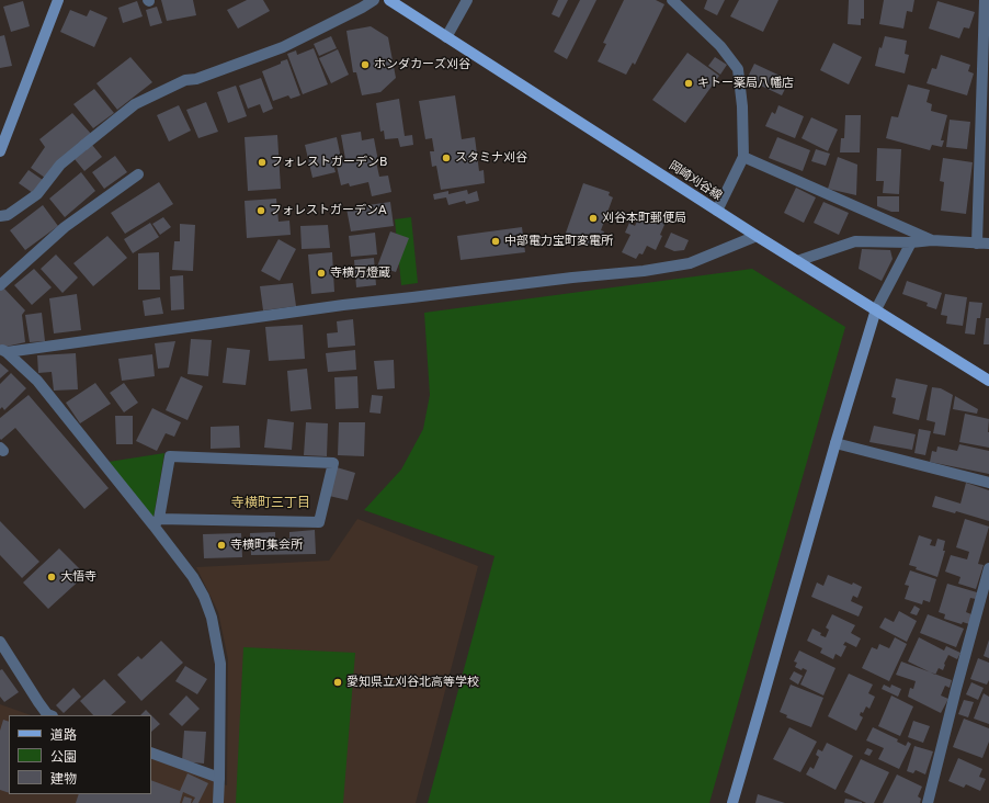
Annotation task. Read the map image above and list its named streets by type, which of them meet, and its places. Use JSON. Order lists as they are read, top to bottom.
{
  "streets": {
    "main road": ["岡崎刈谷線"]
  },
  "districts": ["寺横町三丁目"],
  "places": [
    "ホンダカーズ刈谷",
    "キトー薬局八幡店",
    "スタミナ刈谷",
    "フォレストガーデンB",
    "フォレストガーデンA",
    "刈谷本町郵便局",
    "中部電力宝町変電所",
    "寺横万燈蔵",
    "寺横町集会所",
    "大悟寺",
    "愛知県立刈谷北高等学校"
  ],
  "legend": ["道路", "公園", "建物"]
}
